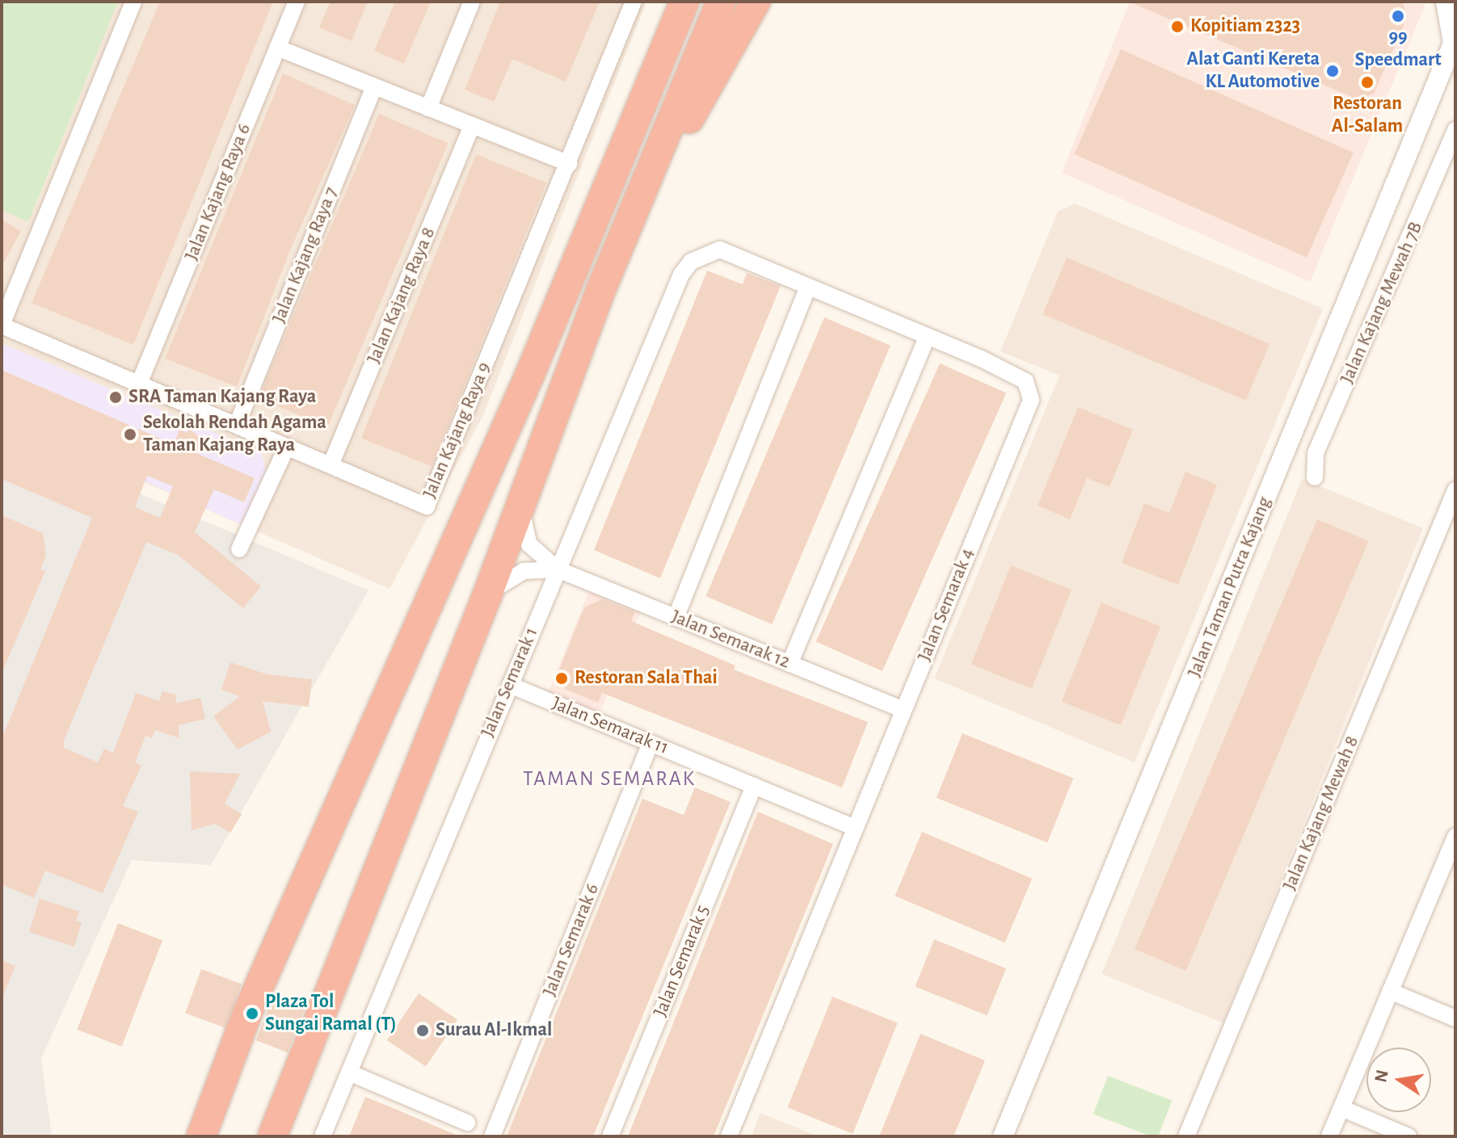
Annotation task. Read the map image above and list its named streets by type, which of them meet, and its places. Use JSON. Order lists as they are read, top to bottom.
{
  "streets": {
    "street": [
      "Jalan Kajang Raya 6",
      "Jalan Kajang Raya 7",
      "Jalan Kajang Raya 8",
      "Jalan Kajang Mewah 7B",
      "Jalan Kajang Raya 9",
      "Jalan Taman Putra Kajang",
      "Jalan Semarak 4",
      "Jalan Semarak 12",
      "Jalan Semarak 1",
      "Jalan Semarak 11",
      "Jalan Kajang Mewah 8",
      "Jalan Semarak 6",
      "Jalan Semarak 5"
    ]
  },
  "crossings": [
    ["Jalan Kajang Raya 6", "Jalan Kajang Raya 9"],
    ["Jalan Kajang Raya 7", "Jalan Kajang Raya 9"],
    ["Jalan Kajang Raya 8", "Jalan Kajang Raya 9"],
    ["Jalan Semarak 4", "Jalan Semarak 12"],
    ["Jalan Semarak 4", "Jalan Semarak 1"],
    ["Jalan Semarak 4", "Jalan Semarak 11"],
    ["Jalan Semarak 12", "Jalan Semarak 1"],
    ["Jalan Semarak 1", "Jalan Semarak 11"],
    ["Jalan Semarak 11", "Jalan Semarak 6"],
    ["Jalan Semarak 11", "Jalan Semarak 5"]
  ],
  "districts": ["TAMAN SEMARAK"],
  "places": [
    "99 Speedmart",
    "Kopitiam 2323",
    "Alat Ganti Kereta KL Automotive",
    "Restoran Al-Salam",
    "SRA Taman Kajang Raya",
    "Sekolah Rendah Agama Taman Kajang Raya",
    "Restoran Sala Thai",
    "Plaza Tol Sungai Ramal (T)",
    "Surau Al-Ikmal"
  ],
  "north": "left"
}
